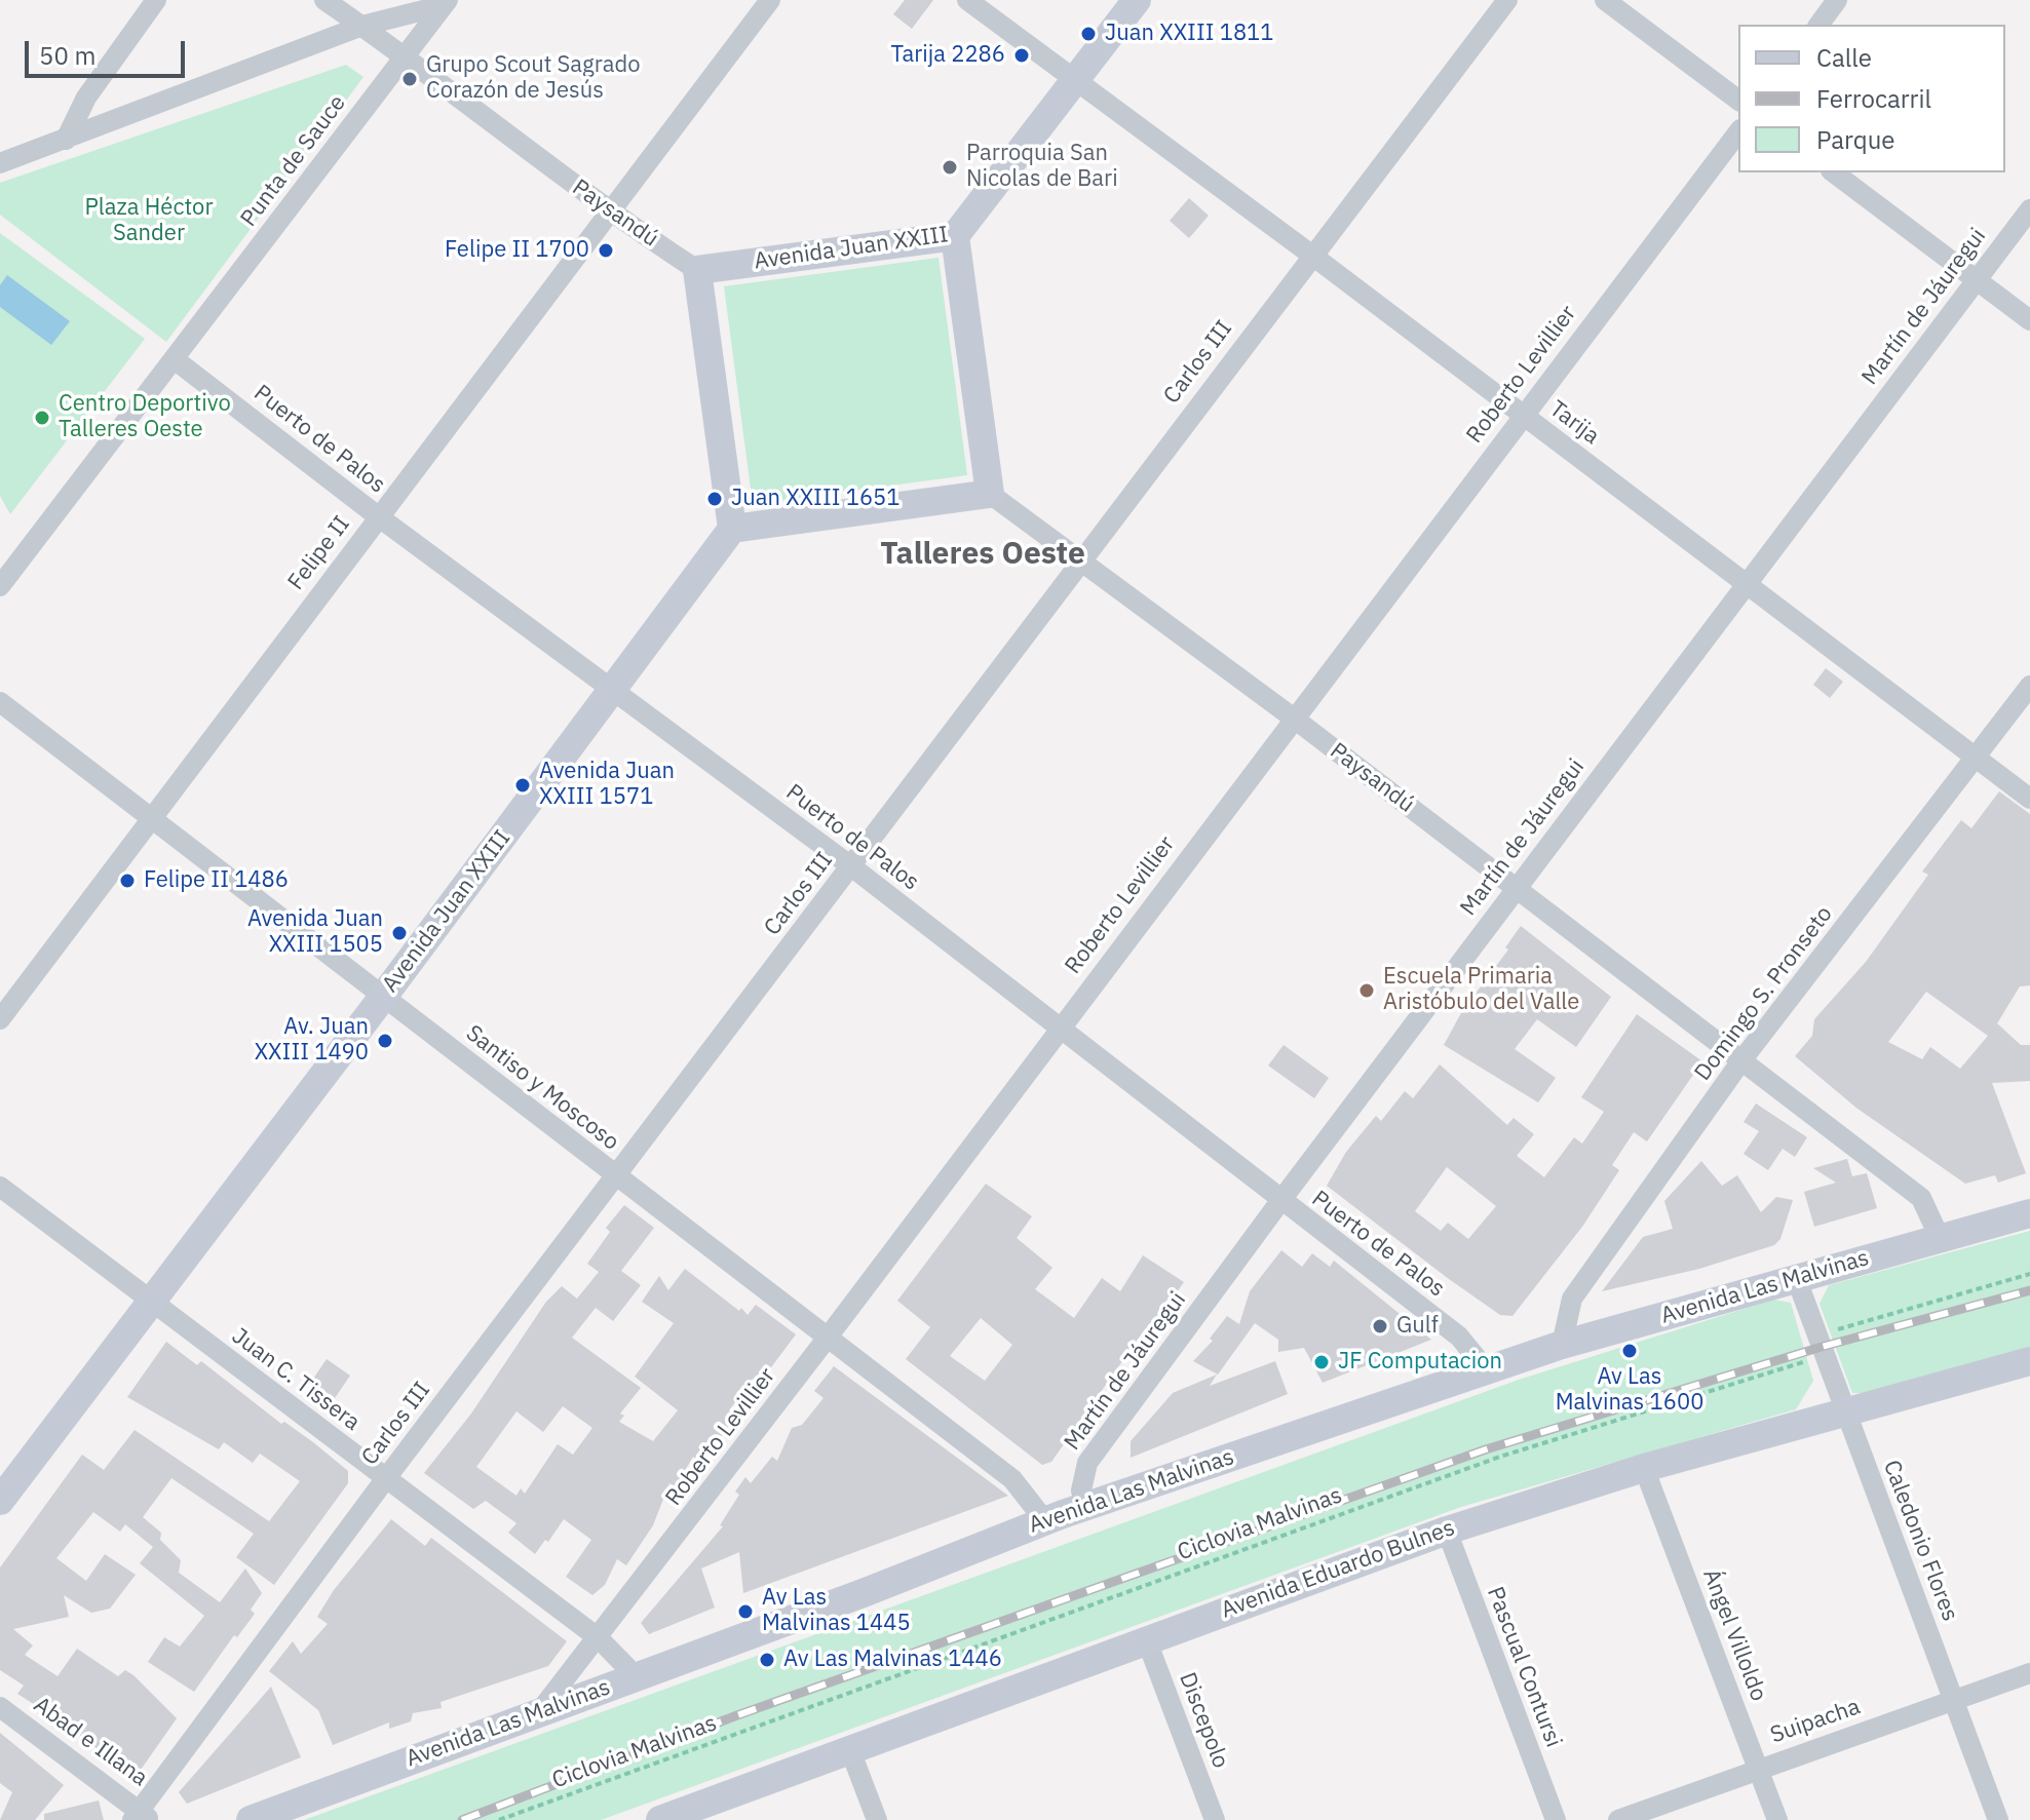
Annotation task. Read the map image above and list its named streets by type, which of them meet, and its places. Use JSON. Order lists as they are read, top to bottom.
{
  "streets": {
    "main road": ["Avenida Juan XXIII", "Avenida Las Malvinas", "Avenida Eduardo Bulnes"],
    "street": [
      "Punta de Sauce",
      "Paysandú",
      "Martín de Jáuregui",
      "Carlos III",
      "Roberto Levillier",
      "Tarija",
      "Puerto de Palos",
      "Felipe II",
      "Domingo S. Pronseto",
      "Santiso y Moscoso",
      "Juan C. Tissera",
      "Caledonio Flores",
      "Ángel Villoldo",
      "Pascual Contursi",
      "Discepolo",
      "Suipacha",
      "Abad e Illana"
    ],
    "path": ["Ciclovia Malvinas"]
  },
  "crossings": [
    ["Punta de Sauce", "Paysandú"],
    ["Punta de Sauce", "Puerto de Palos"],
    ["Paysandú", "Avenida Juan XXIII"],
    ["Paysandú", "Martín de Jáuregui"],
    ["Paysandú", "Carlos III"],
    ["Paysandú", "Roberto Levillier"],
    ["Paysandú", "Felipe II"],
    ["Paysandú", "Domingo S. Pronseto"],
    ["Paysandú", "Avenida Las Malvinas"],
    ["Avenida Juan XXIII", "Tarija"],
    ["Avenida Juan XXIII", "Puerto de Palos"],
    ["Avenida Juan XXIII", "Santiso y Moscoso"],
    ["Avenida Juan XXIII", "Juan C. Tissera"],
    ["Martín de Jáuregui", "Tarija"],
    ["Martín de Jáuregui", "Puerto de Palos"],
    ["Martín de Jáuregui", "Avenida Las Malvinas"],
    ["Carlos III", "Tarija"],
    ["Carlos III", "Puerto de Palos"],
    ["Carlos III", "Santiso y Moscoso"],
    ["Carlos III", "Juan C. Tissera"],
    ["Carlos III", "Abad e Illana"],
    ["Roberto Levillier", "Tarija"],
    ["Roberto Levillier", "Puerto de Palos"],
    ["Roberto Levillier", "Santiso y Moscoso"],
    ["Roberto Levillier", "Avenida Las Malvinas"],
    ["Roberto Levillier", "Juan C. Tissera"],
    ["Tarija", "Domingo S. Pronseto"],
    ["Puerto de Palos", "Felipe II"],
    ["Puerto de Palos", "Avenida Las Malvinas"],
    ["Felipe II", "Santiso y Moscoso"],
    ["Domingo S. Pronseto", "Avenida Las Malvinas"],
    ["Santiso y Moscoso", "Avenida Las Malvinas"],
    ["Avenida Las Malvinas", "Juan C. Tissera"],
    ["Avenida Las Malvinas", "Caledonio Flores"],
    ["Ciclovia Malvinas", "Caledonio Flores"],
    ["Caledonio Flores", "Avenida Eduardo Bulnes"],
    ["Caledonio Flores", "Suipacha"],
    ["Avenida Eduardo Bulnes", "Ángel Villoldo"],
    ["Avenida Eduardo Bulnes", "Pascual Contursi"],
    ["Avenida Eduardo Bulnes", "Discepolo"],
    ["Ángel Villoldo", "Suipacha"]
  ],
  "districts": ["Talleres Oeste"],
  "parks": ["Plaza Héctor Sander"],
  "places": [
    "Juan XXIII 1811",
    "Tarija 2286",
    "Grupo Scout Sagrado Corazón de Jesús",
    "Parroquia San Nicolas de Bari",
    "Felipe II 1700",
    "Centro Deportivo Talleres Oeste",
    "Juan XXIII 1651",
    "Avenida Juan XXIII 1571",
    "Felipe II 1486",
    "Avenida Juan XXIII 1505",
    "Escuela Primaria Aristóbulo del Valle",
    "Av. Juan XXIII 1490",
    "Gulf",
    "Av Las Malvinas 1600",
    "JF Computacion",
    "Av Las Malvinas 1445",
    "Av Las Malvinas 1446"
  ],
  "legend": ["Calle", "Ferrocarril", "Parque"],
  "scale_bar": "50 m"
}
